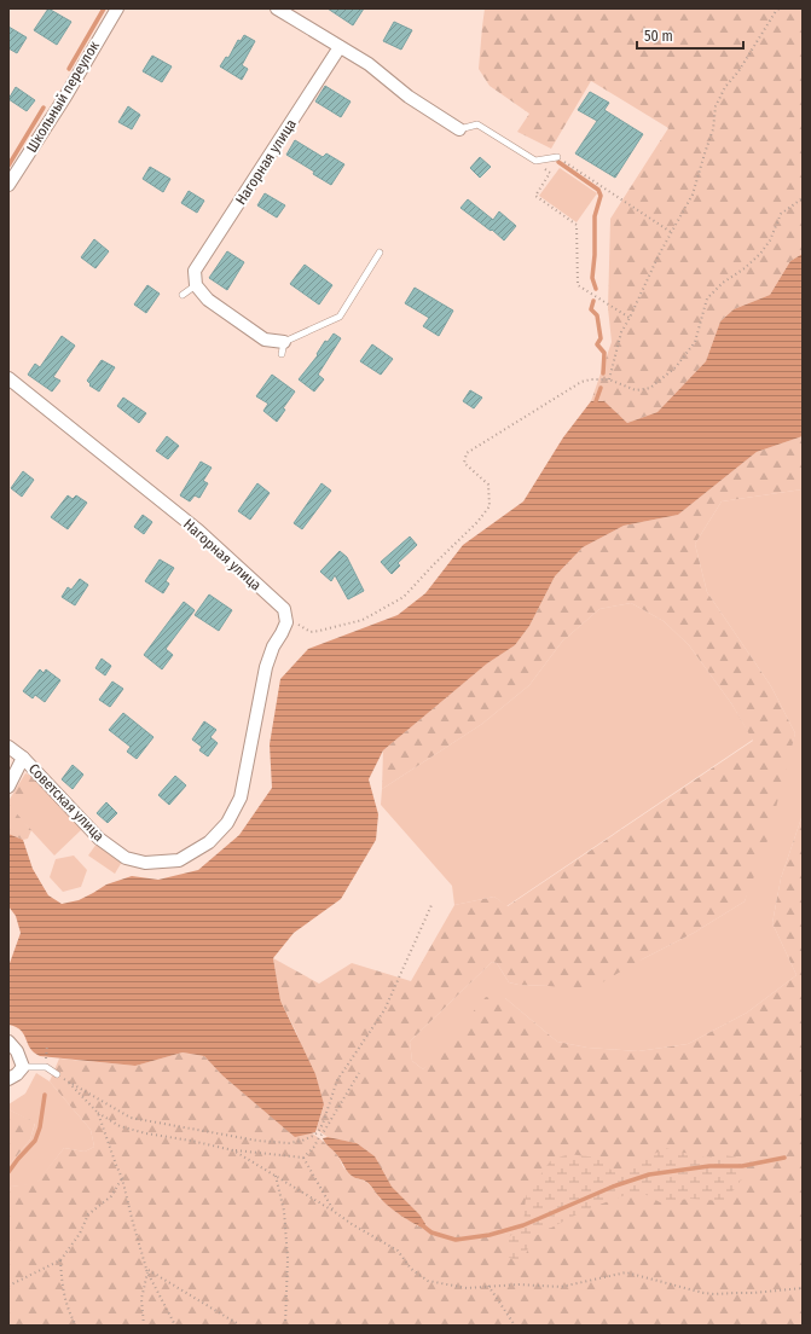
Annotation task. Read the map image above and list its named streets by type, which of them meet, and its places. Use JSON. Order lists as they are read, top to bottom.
{
  "streets": {
    "street": ["Школьный переулок", "Нагорная улица", "Советская улица"]
  },
  "crossings": [
    ["Нагорная улица", "Советская улица"]
  ],
  "scale_bar": "50 m"
}
